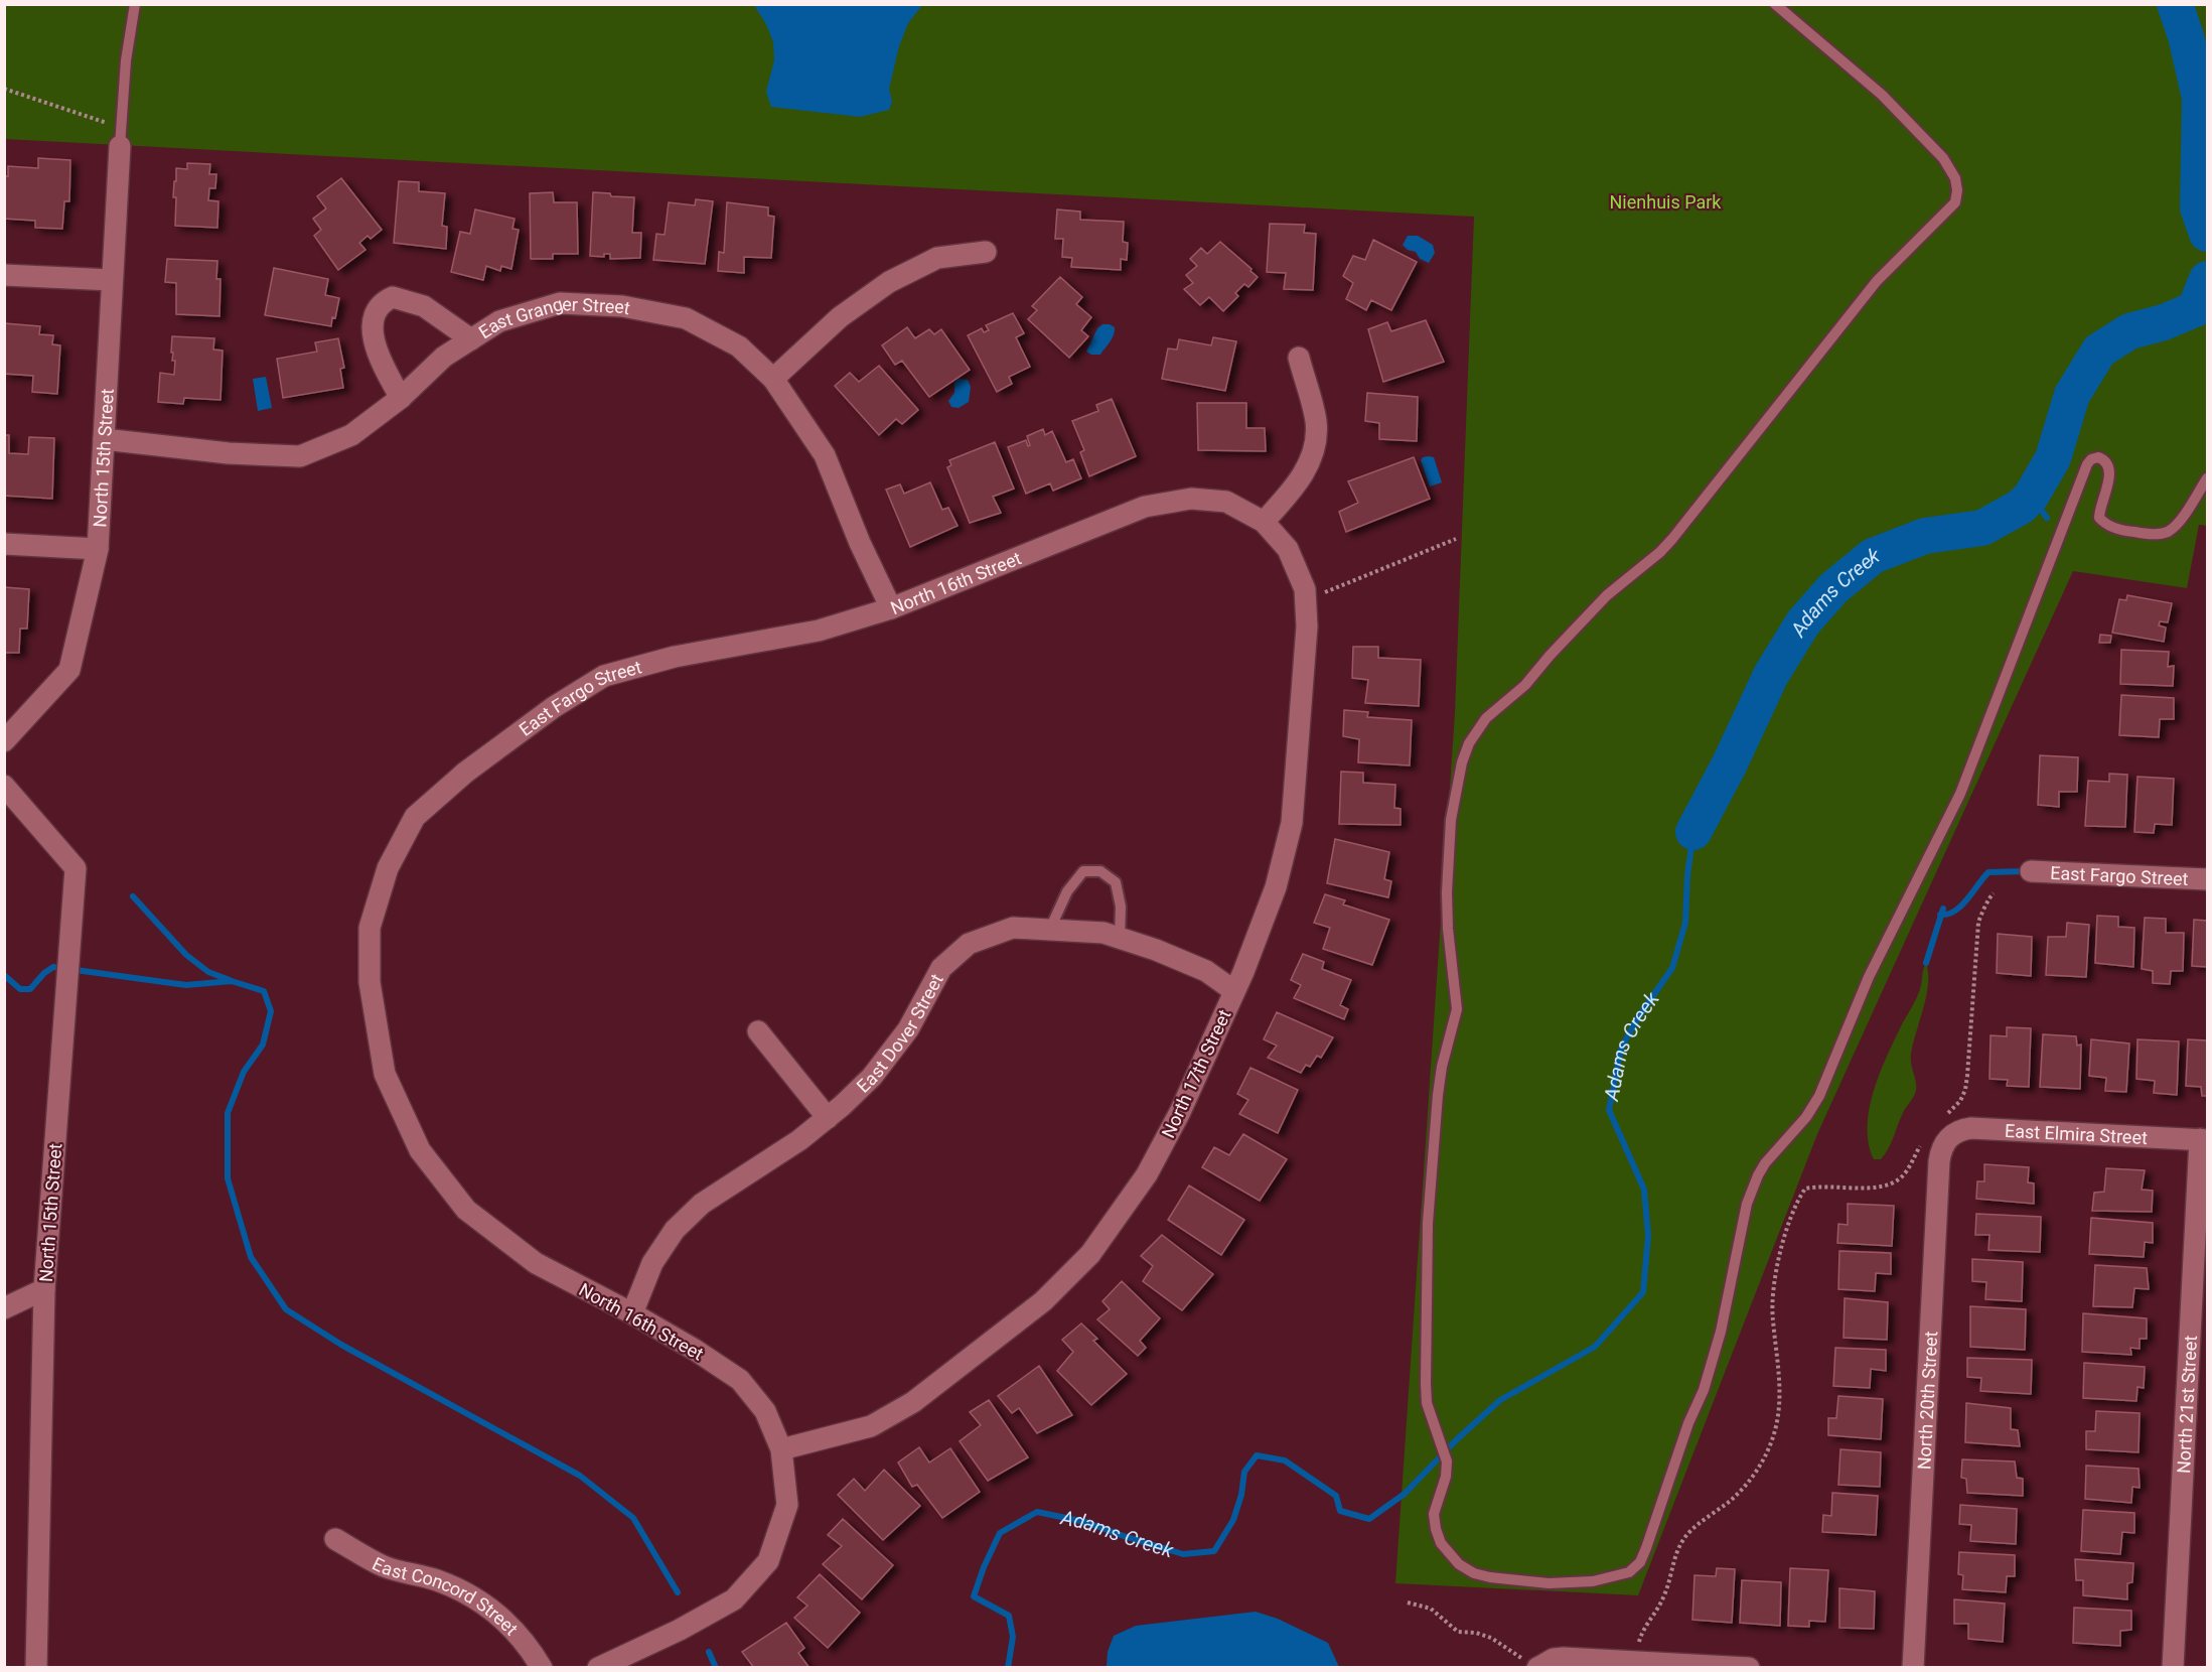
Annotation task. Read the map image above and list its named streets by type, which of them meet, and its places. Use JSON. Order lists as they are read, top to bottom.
{
  "streets": {
    "street": [
      "East Granger Street",
      "North 15th Street",
      "North 16th Street",
      "East Fargo Street",
      "East Dover Street",
      "North 17th Street",
      "East Elmira Street",
      "North 20th Street",
      "North 21st Street",
      "East Concord Street"
    ]
  },
  "crossings": [
    ["East Granger Street", "North 15th Street"],
    ["East Granger Street", "North 16th Street"],
    ["North 16th Street", "East Fargo Street"],
    ["North 16th Street", "East Dover Street"],
    ["North 16th Street", "North 17th Street"],
    ["East Dover Street", "North 17th Street"],
    ["East Elmira Street", "North 20th Street"],
    ["East Elmira Street", "North 21st Street"]
  ],
  "water": ["Adams Creek"],
  "parks": ["Nienhuis Park"]
}
